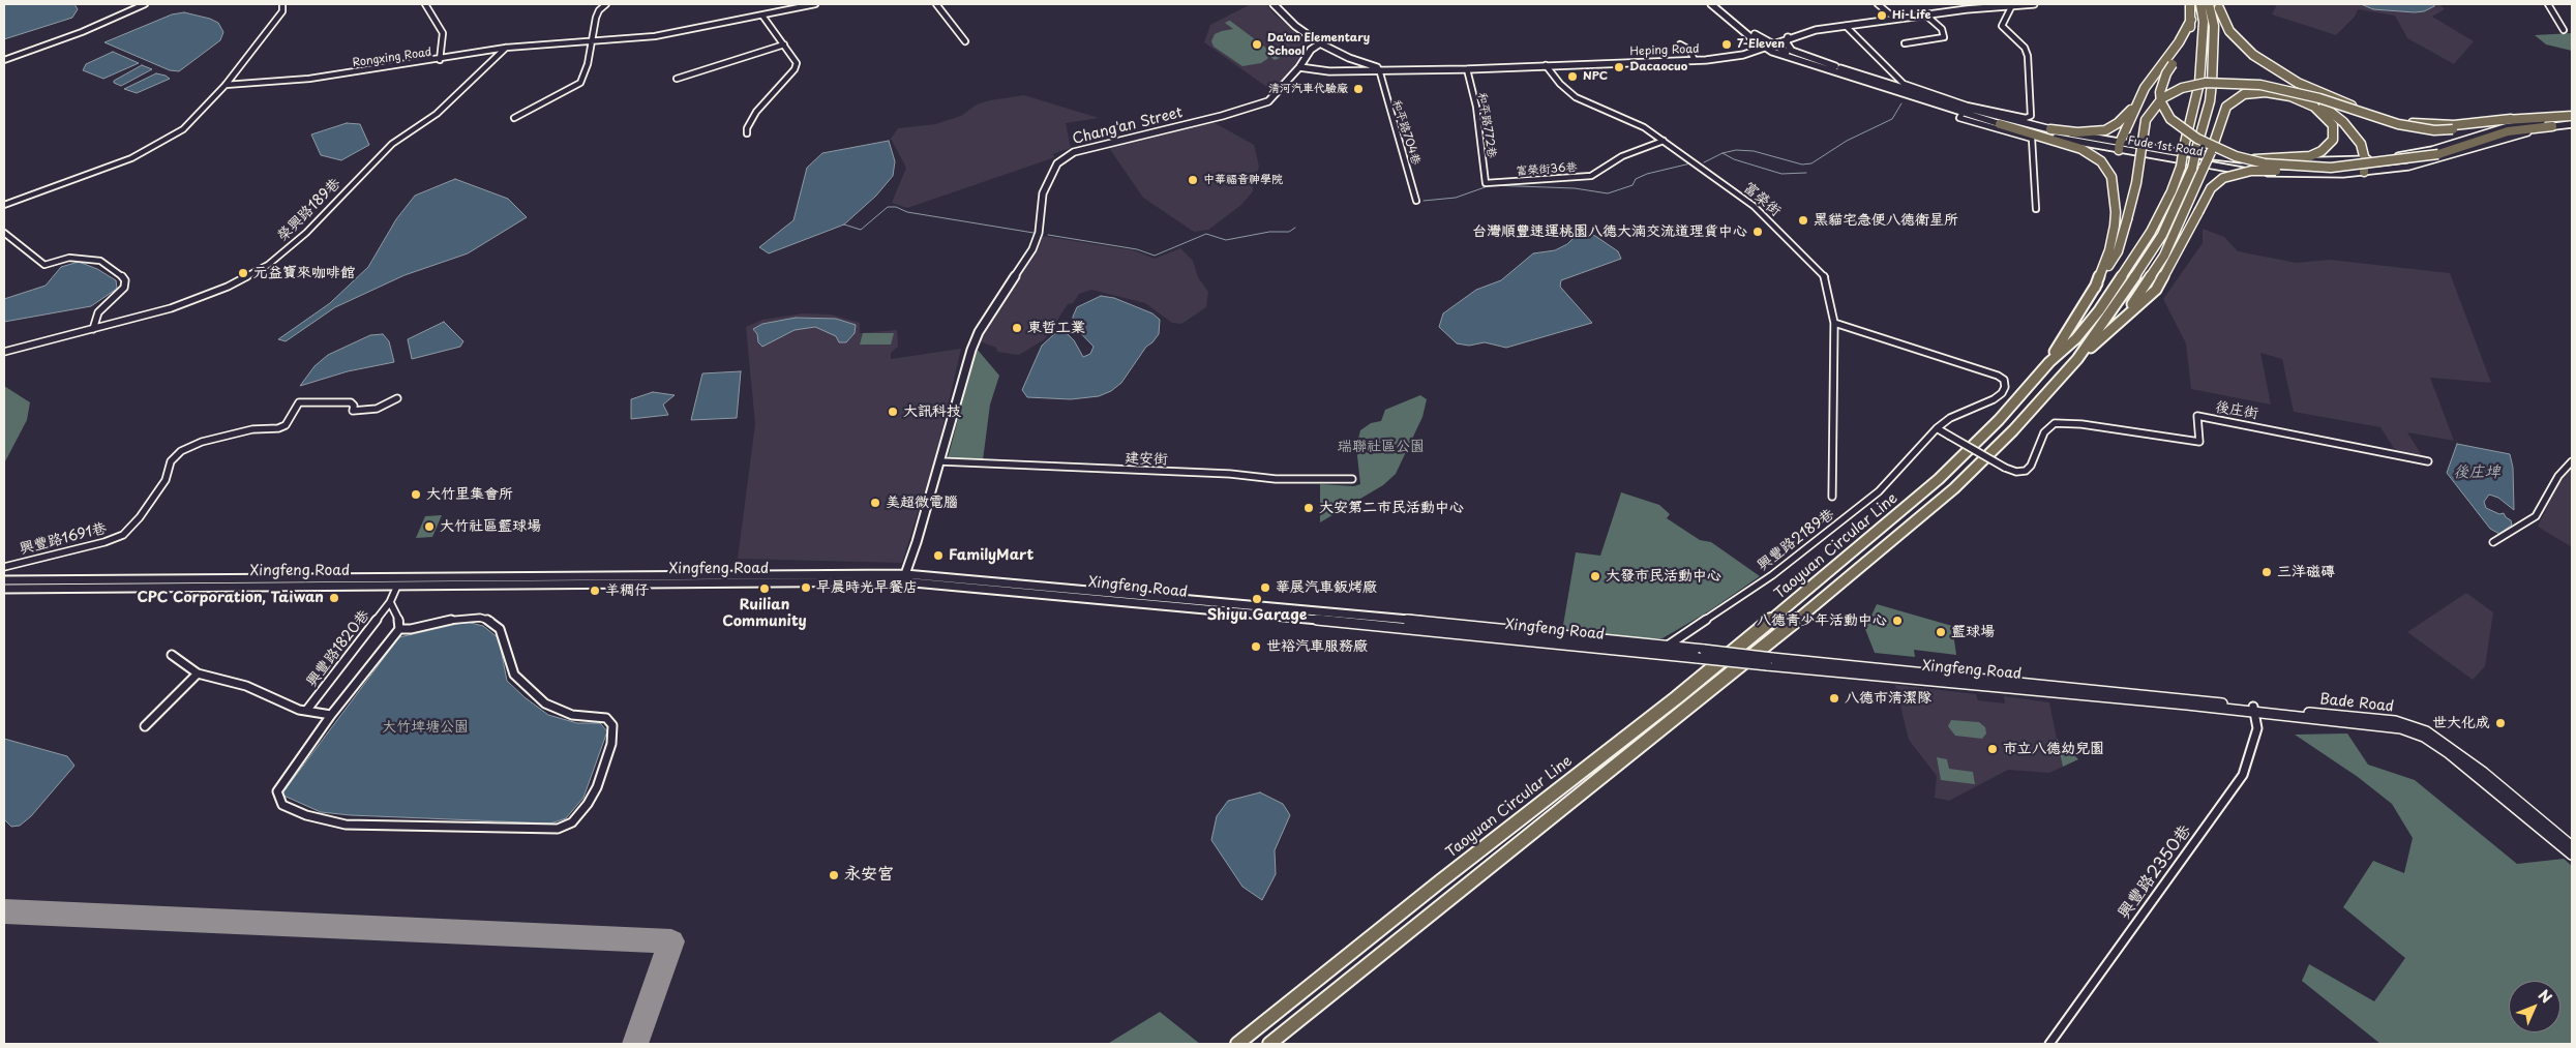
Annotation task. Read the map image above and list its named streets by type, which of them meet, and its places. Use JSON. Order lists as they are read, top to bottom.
{
  "streets": {
    "highway": ["Taoyuan Circular Line"],
    "main road": [
      "Heping Road",
      "Chang'an Street",
      "Fude 1st Road",
      "Xingfeng Road",
      "Bade Road"
    ],
    "street": [
      "Rongxing Road",
      "和平路772巷",
      "和平路704巷",
      "富榮街36巷",
      "富榮街",
      "榮興路189巷",
      "後庄街",
      "建安街",
      "興豐路1691巷",
      "興豐路2189巷",
      "興豐路1820巷",
      "興豐路2350巷"
    ]
  },
  "crossings": [
    ["Heping Road", "和平路772巷"],
    ["Heping Road", "Chang'an Street"],
    ["Heping Road", "和平路704巷"],
    ["Heping Road", "Fude 1st Road"],
    ["Heping Road", "富榮街"],
    ["Rongxing Road", "榮興路189巷"],
    ["和平路772巷", "富榮街36巷"],
    ["Chang'an Street", "建安街"],
    ["Chang'an Street", "Xingfeng Road"],
    ["富榮街36巷", "富榮街"],
    ["後庄街", "興豐路2189巷"],
    ["興豐路2189巷", "Xingfeng Road"],
    ["Xingfeng Road", "興豐路1820巷"],
    ["Xingfeng Road", "Bade Road"],
    ["Xingfeng Road", "興豐路2350巷"],
    ["Bade Road", "興豐路2350巷"]
  ],
  "water": ["後庄埤"],
  "parks": ["瑞聯社區公園", "大竹埤塘公園"],
  "places": [
    "Hi-Life",
    "Da'an Elementary School",
    "7-Eleven",
    "Dacaocuo",
    "NPC",
    "清河汽車代驗廠",
    "中華福音神學院",
    "黑貓宅急便八德衛星所",
    "台灣順豐速運桃園八德大湳交流道理貨中心",
    "元益寶來咖啡館",
    "東哲工業",
    "大訊科技",
    "大竹里集會所",
    "美超微電腦",
    "大安第二市民活動中心",
    "大竹社區籃球場",
    "FamilyMart",
    "三洋磁磚",
    "大發市民活動中心",
    "早晨時光早餐店",
    "華展汽車鈑烤廠",
    "Ruilian Community",
    "羊稠仔",
    "CPC Corporation, Taiwan",
    "Shiyu Garage",
    "八德青少年活動中心",
    "籃球場",
    "世裕汽車服務廠",
    "八德市清潔隊",
    "世大化成",
    "市立八德幼兒園",
    "永安宮"
  ],
  "north": "top right"
}
